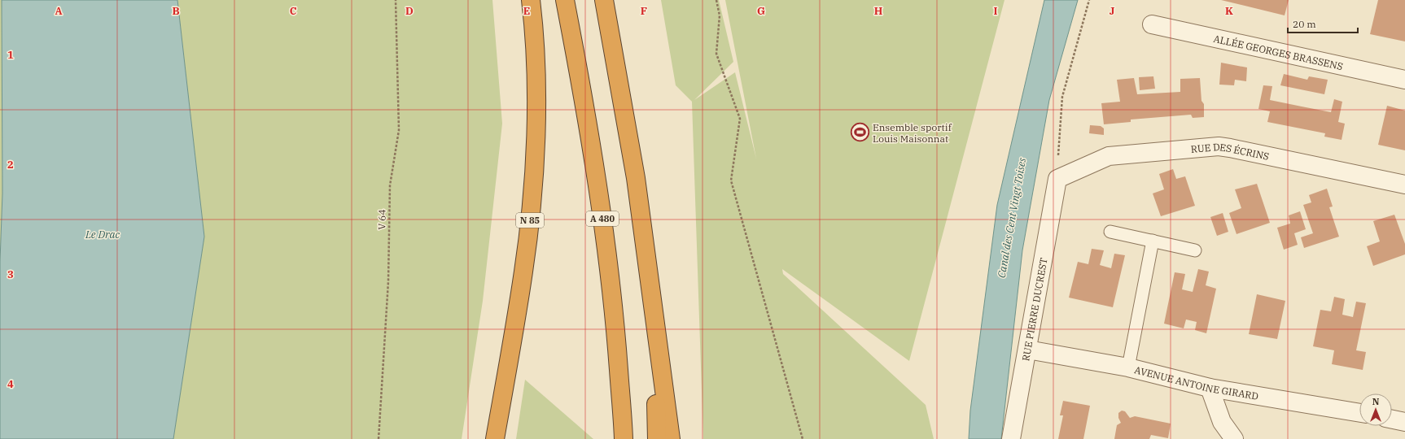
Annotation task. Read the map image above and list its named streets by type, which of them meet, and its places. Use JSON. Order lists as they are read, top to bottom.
{
  "streets": {
    "highway": ["A 480", "N 85"],
    "street": [
      "ALLÉE GEORGES BRASSENS",
      "RUE DES ÉCRINS",
      "RUE PIERRE DUCREST",
      "AVENUE ANTOINE GIRARD"
    ],
    "path": ["V 64"]
  },
  "crossings": [
    ["RUE DES ÉCRINS", "RUE PIERRE DUCREST"],
    ["RUE PIERRE DUCREST", "AVENUE ANTOINE GIRARD"]
  ],
  "water": ["Canal des Cent Vingt Toises", "Le Drac"],
  "places": {
    "sports": ["Ensemble sportif Louis Maisonnat"]
  },
  "scale_bar": "20 m",
  "north": "top",
  "grid": {
    "columns": [
      "A",
      "B",
      "C",
      "D",
      "E",
      "F",
      "G",
      "H",
      "I",
      "J",
      "K"
    ],
    "rows": [
      "1",
      "2",
      "3",
      "4"
    ]
  }
}
